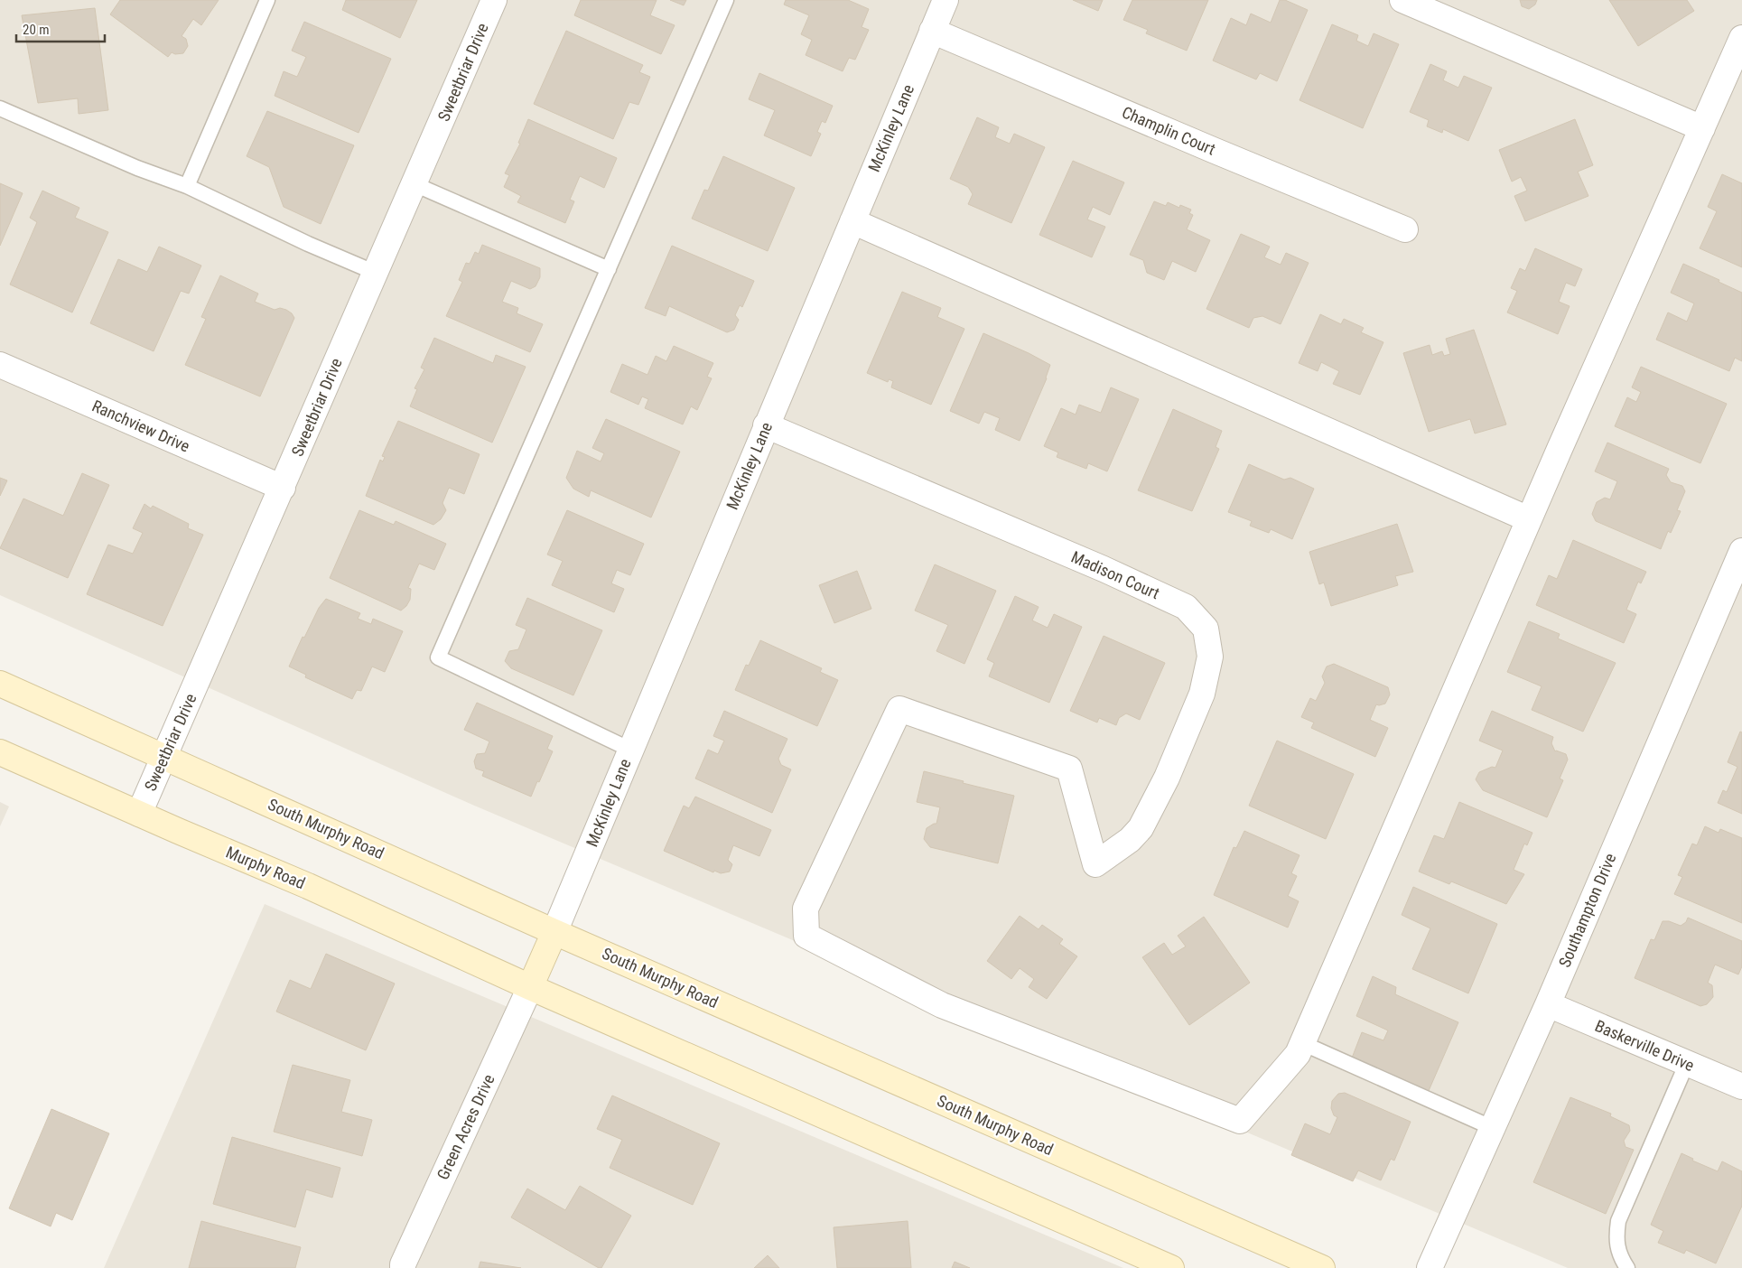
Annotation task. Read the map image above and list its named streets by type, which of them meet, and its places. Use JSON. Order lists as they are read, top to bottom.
{
  "streets": {
    "main road": ["South Murphy Road", "Murphy Road"],
    "street": [
      "Sweetbriar Drive",
      "McKinley Lane",
      "Champlin Court",
      "Ranchview Drive",
      "Madison Court",
      "Southampton Drive",
      "Baskerville Drive",
      "Green Acres Drive"
    ]
  },
  "crossings": [
    ["Sweetbriar Drive", "Ranchview Drive"],
    ["Sweetbriar Drive", "South Murphy Road"],
    ["Sweetbriar Drive", "Murphy Road"],
    ["McKinley Lane", "Champlin Court"],
    ["McKinley Lane", "Madison Court"],
    ["McKinley Lane", "South Murphy Road"],
    ["Murphy Road", "Green Acres Drive"],
    ["Southampton Drive", "Baskerville Drive"]
  ],
  "scale_bar": "20 m"
}
